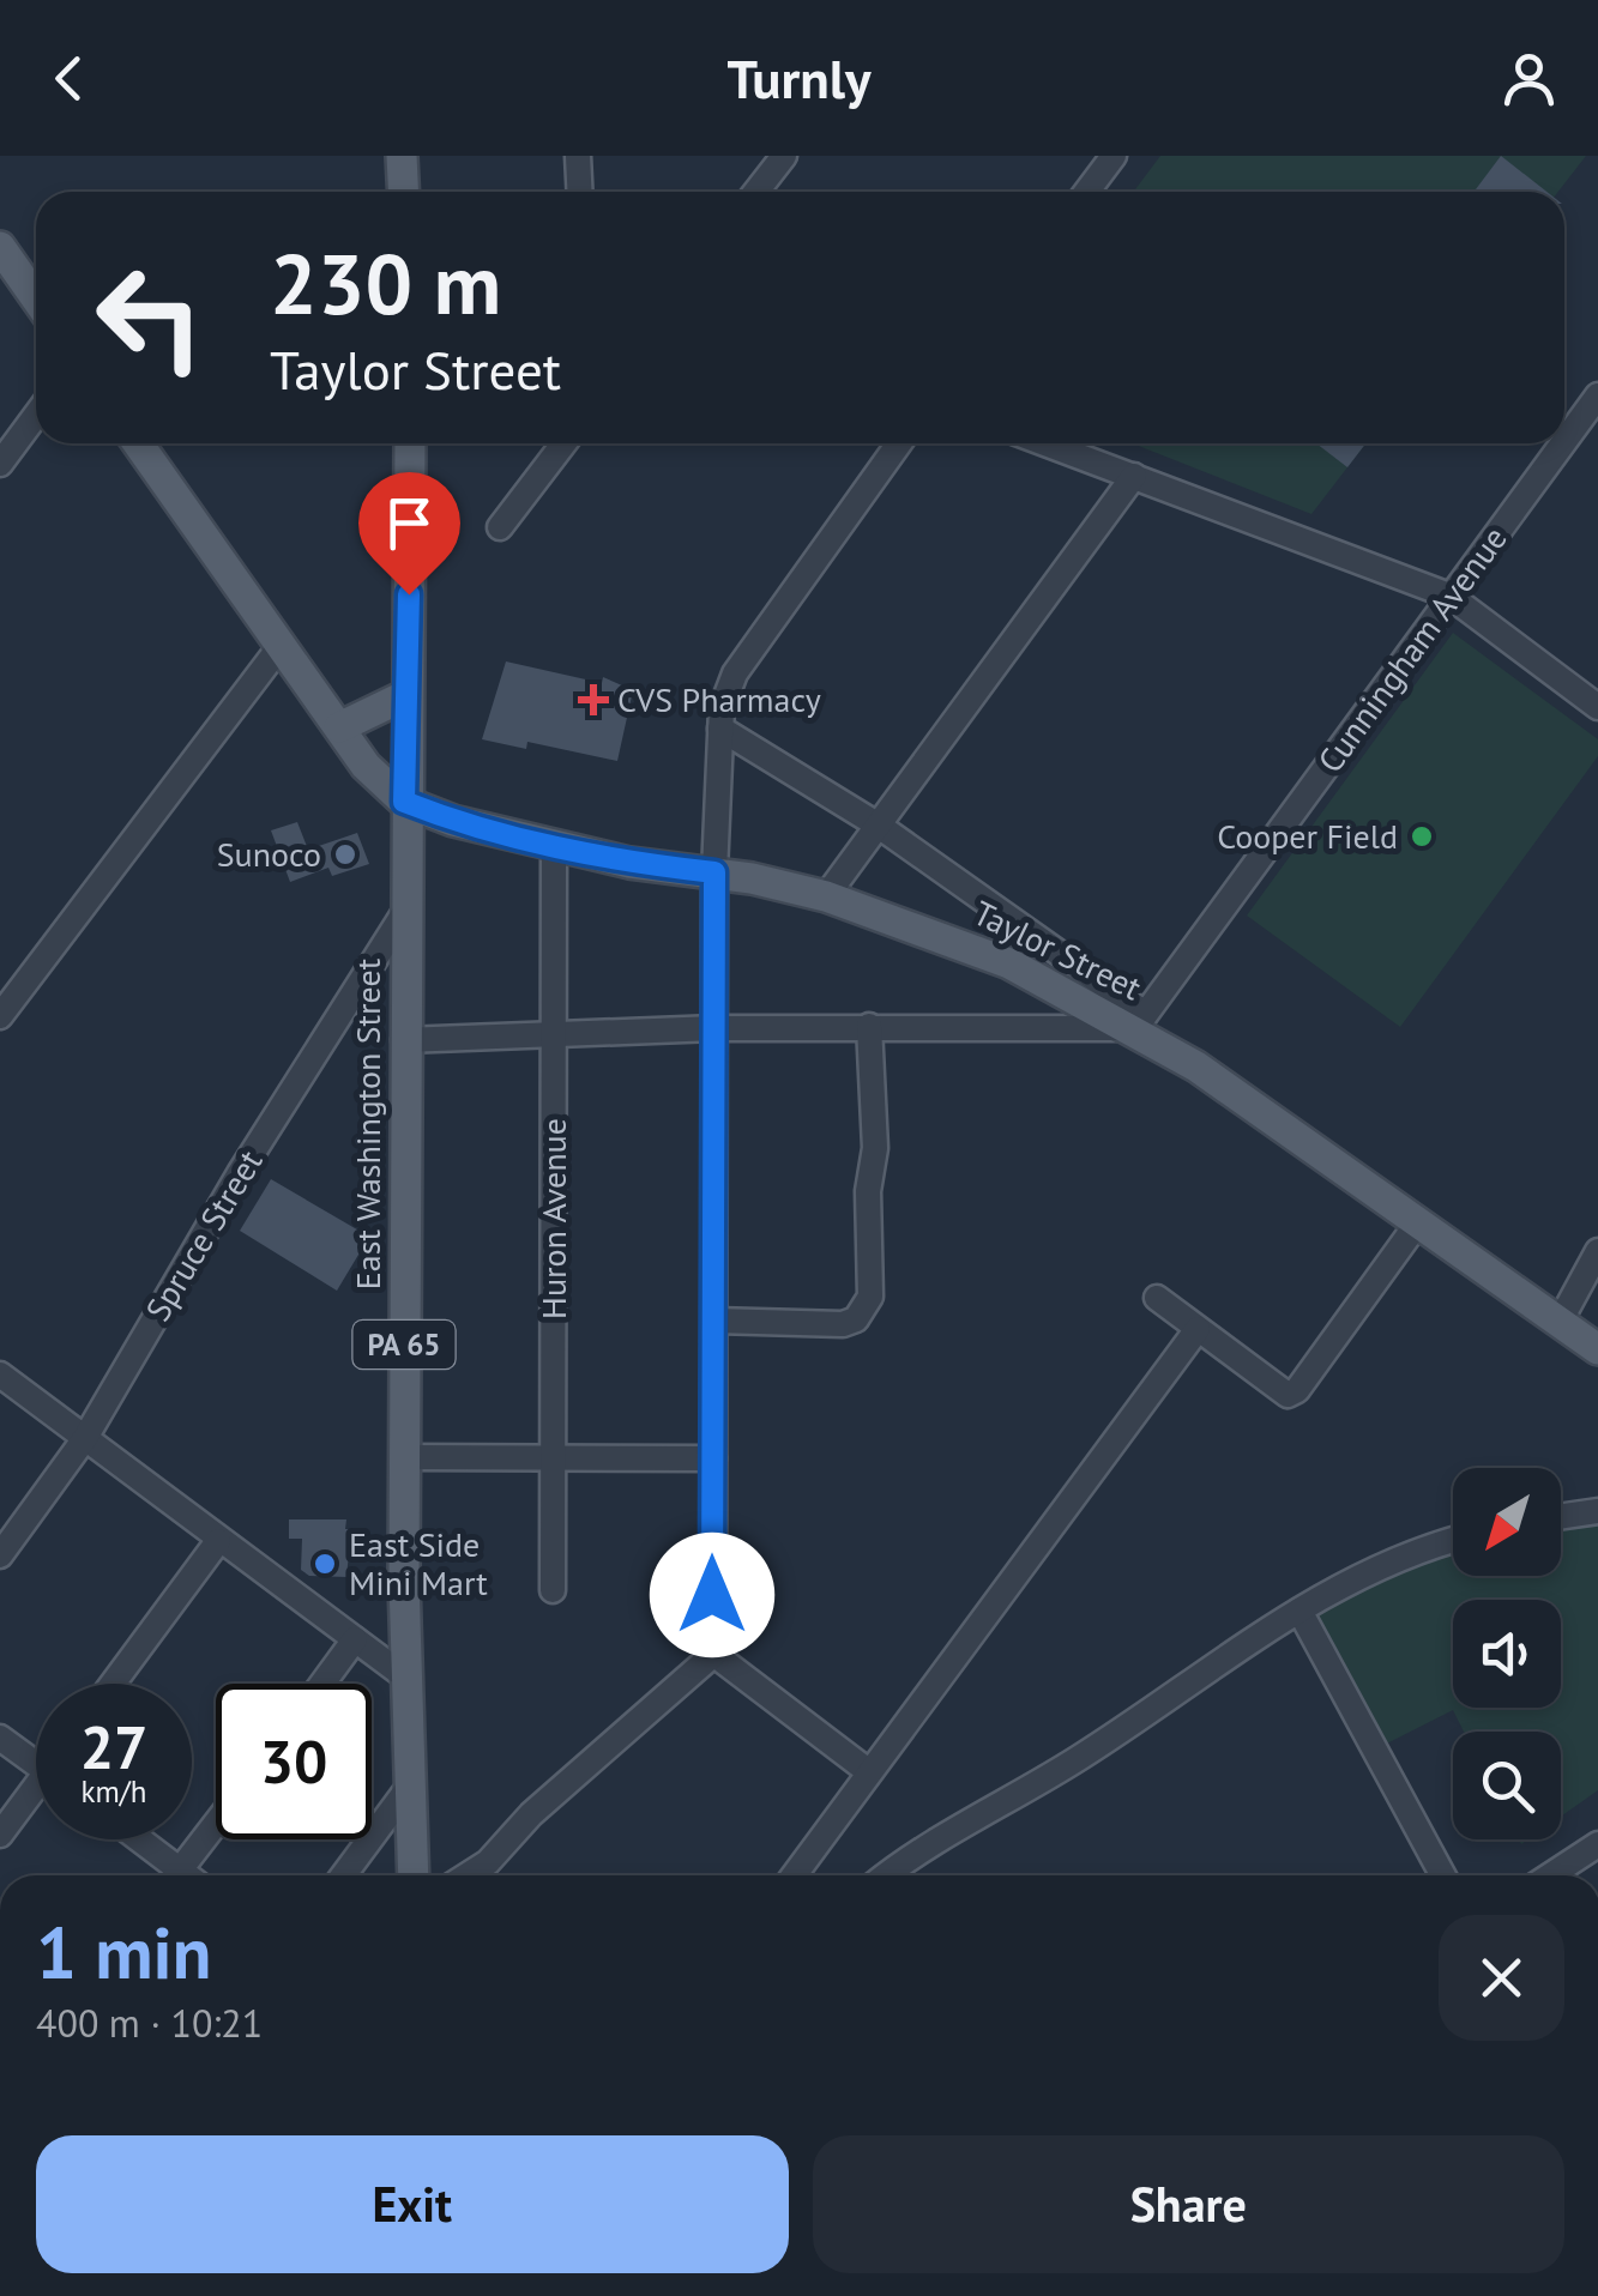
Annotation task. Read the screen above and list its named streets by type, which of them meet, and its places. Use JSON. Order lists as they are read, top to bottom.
{
  "streets": {
    "main road": ["Taylor Street", "East Washington Street", "PA 65"],
    "street": ["Cunningham Avenue", "Huron Avenue", "Spruce Street"]
  },
  "crossings": [
    ["Cunningham Avenue", "Taylor Street"],
    ["Taylor Street", "East Washington Street"],
    ["Taylor Street", "Huron Avenue"],
    ["East Washington Street", "Spruce Street"]
  ],
  "places": {
    "health": ["CVS Pharmacy"],
    "other": ["Cooper Field", "Sunoco", "East Side Mini Mart"]
  },
  "north": "bottom left",
  "page": {
    "header": "Turnly",
    "turn": ["230 m", "Taylor Street"],
    "speed": "27 km/h",
    "limit": "30",
    "heading": ["1 min", "400 m · 10:21"],
    "buttons": ["Exit", "Share"]
  }
}
